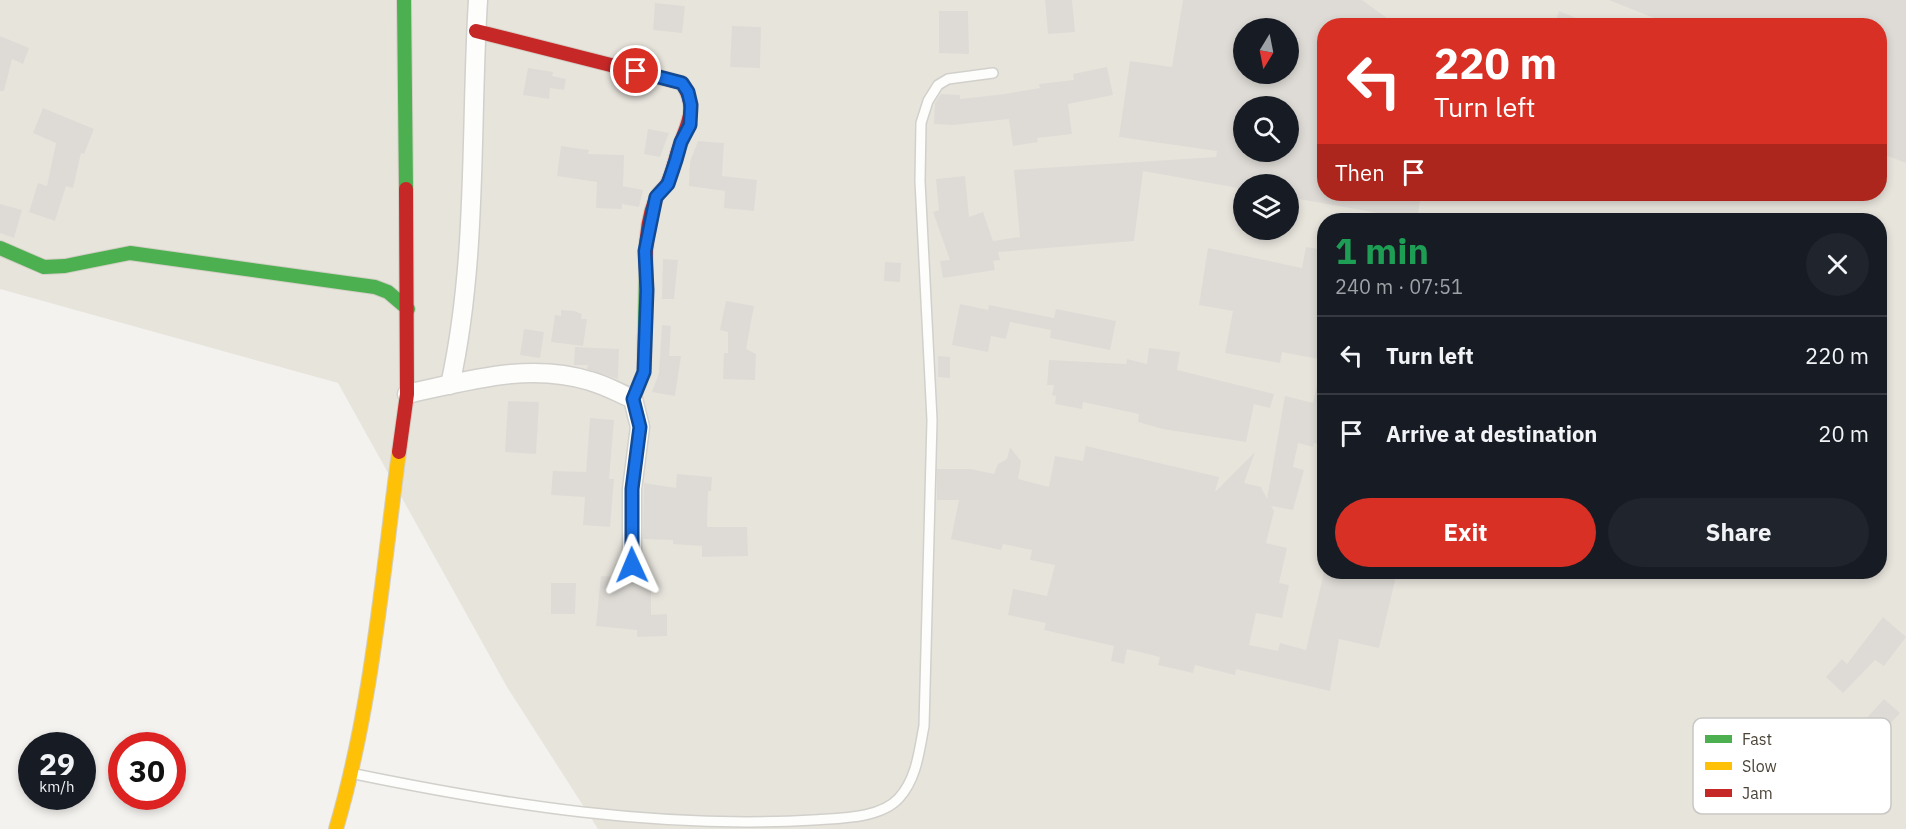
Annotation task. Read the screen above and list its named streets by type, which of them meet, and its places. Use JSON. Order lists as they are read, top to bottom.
{
  "legend": ["Fast", "Slow", "Jam"],
  "north": "bottom",
  "page": {
    "turn": ["220 m", "Turn left"],
    "then": "Then",
    "heading": ["1 min", "240 m · 07:51"],
    "list": [
      {
        "name": "Turn left",
        "value": "220 m"
      },
      {
        "name": "Arrive at destination",
        "value": "20 m"
      }
    ],
    "buttons": ["Exit", "Share"],
    "speed": "29 km/h",
    "limit": "30"
  }
}
